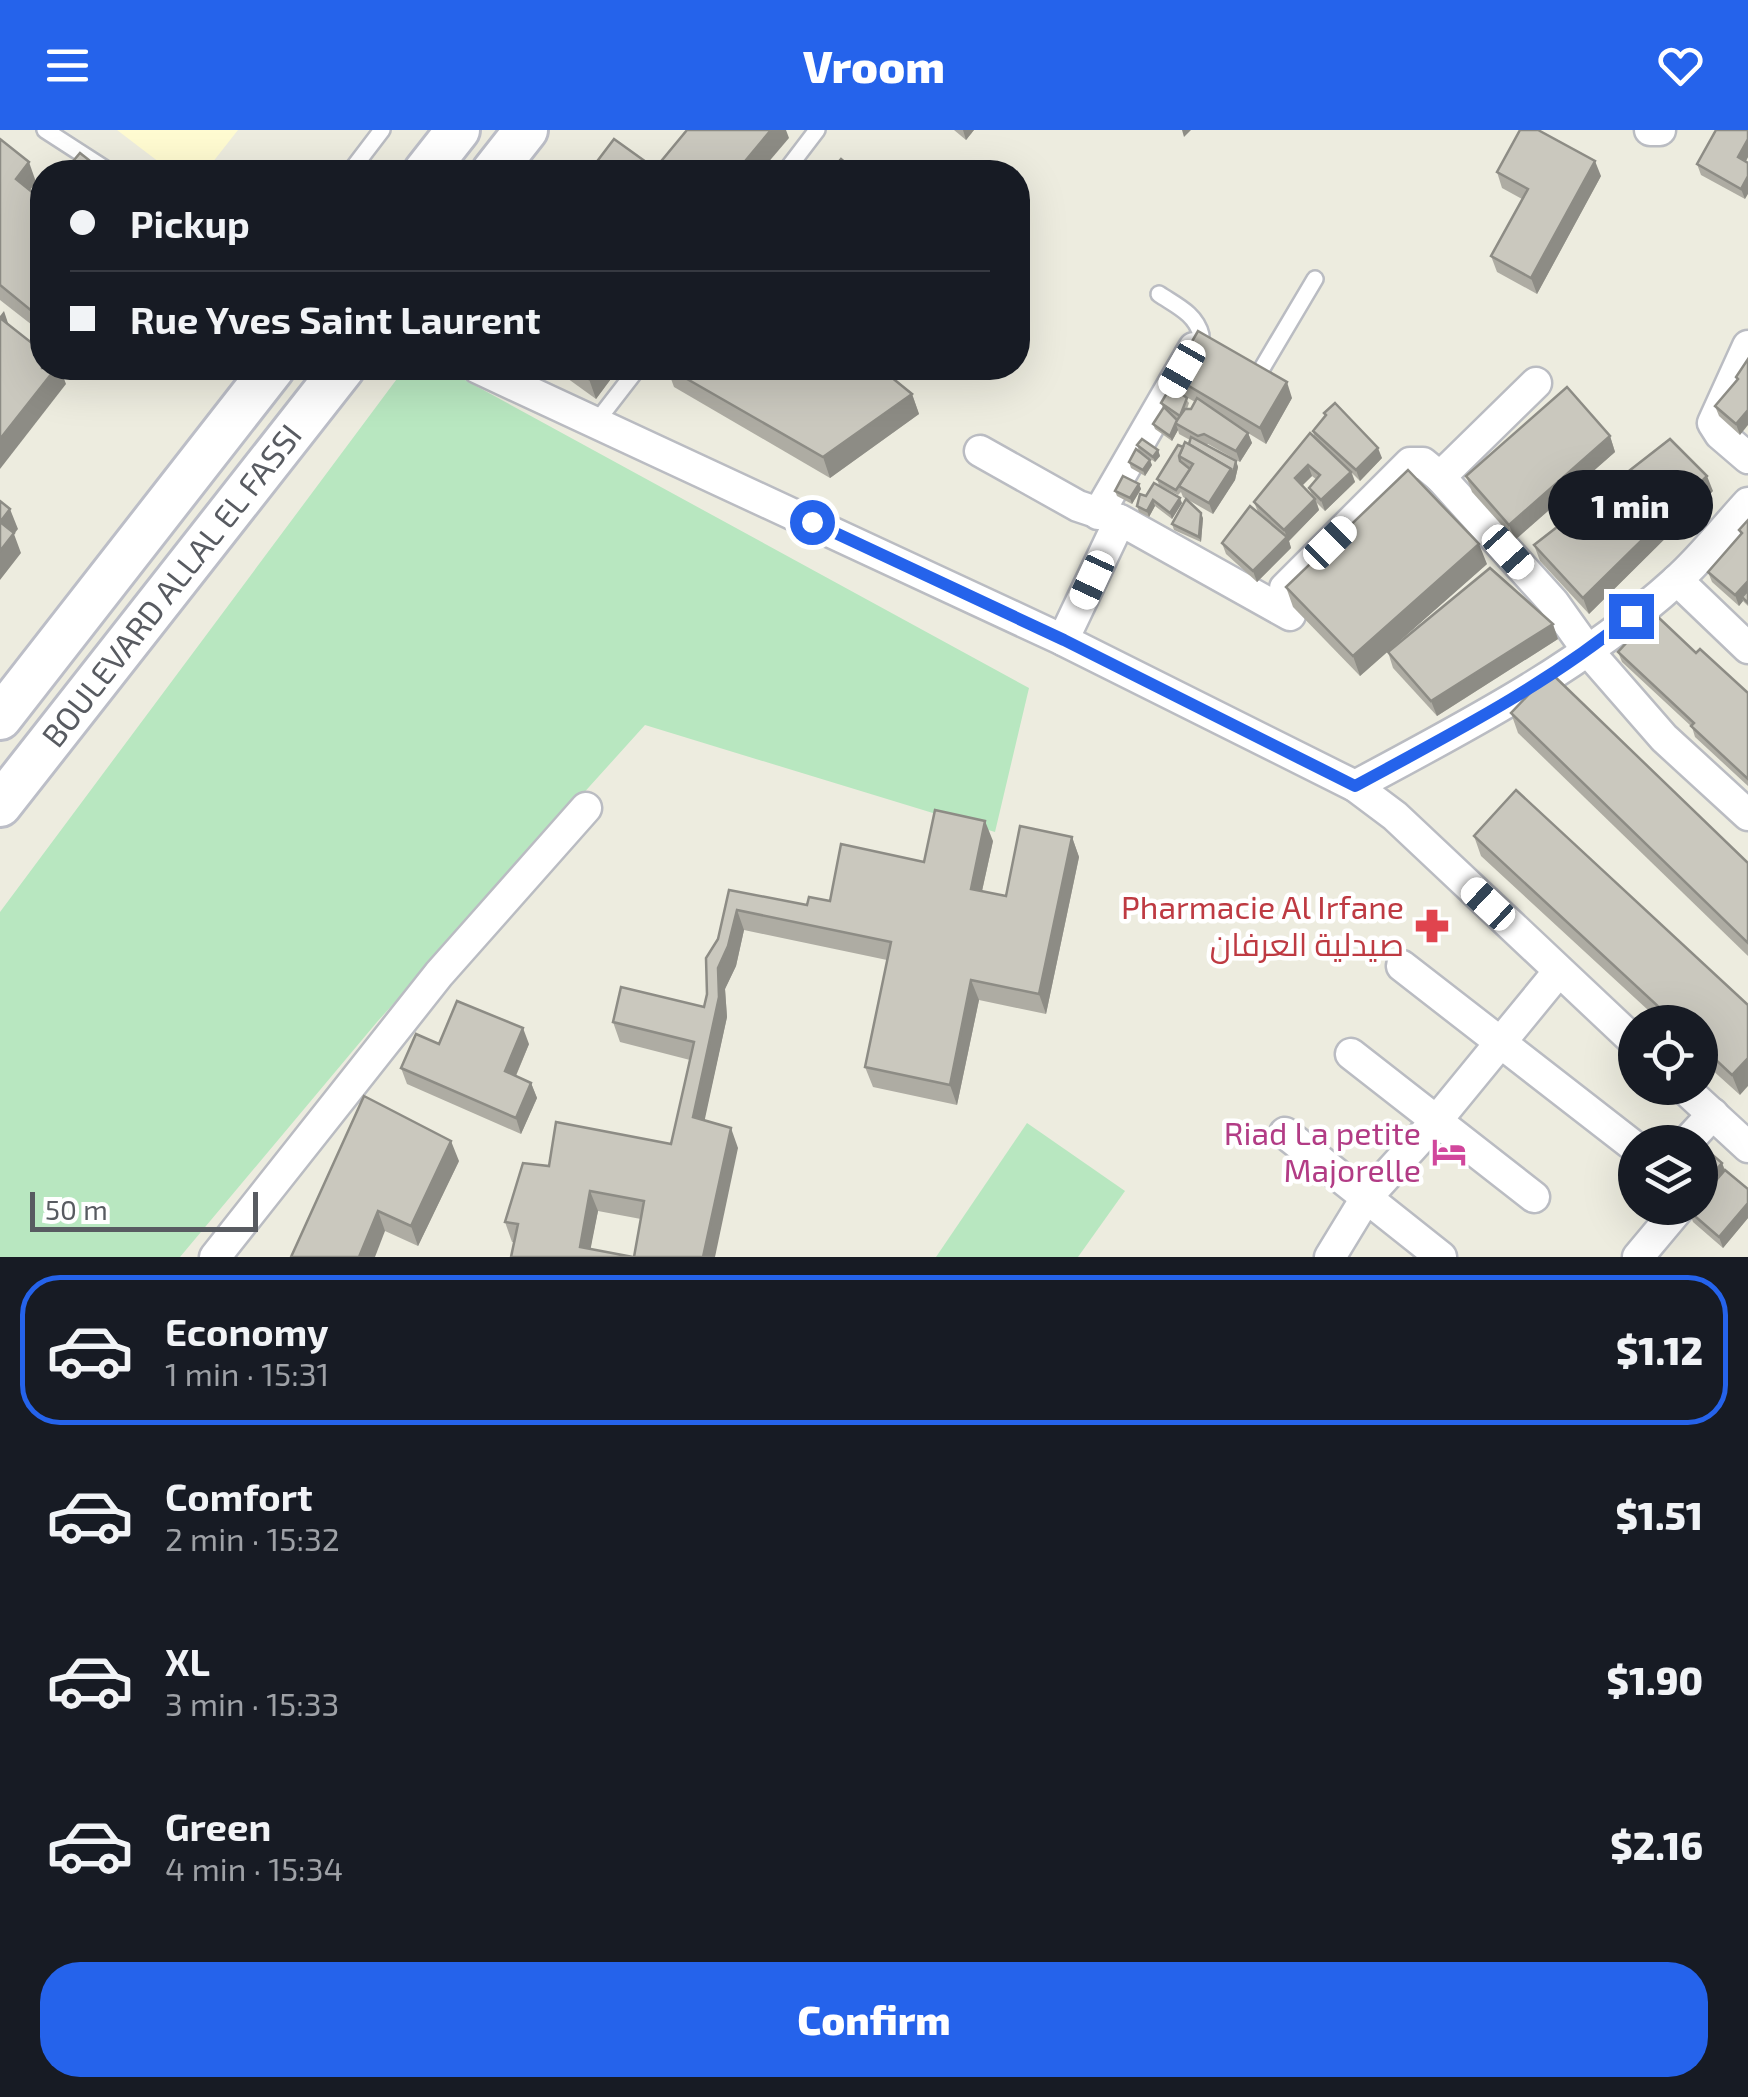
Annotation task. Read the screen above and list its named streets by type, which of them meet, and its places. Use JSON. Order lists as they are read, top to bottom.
{
  "streets": {
    "main road": ["BOULEVARD ALLAL EL FASSI"]
  },
  "places": {
    "pharmacy": ["Pharmacie Al Irfane صيدلية العرفان"],
    "hotel": ["Riad La petite Majorelle"]
  },
  "scale_bar": "50 m",
  "page": {
    "header": "Vroom",
    "banner": ["Pickup", "Rue Yves Saint Laurent"],
    "bubble": "1 min",
    "scale": "50 m",
    "list": [
      {
        "name": "Economy",
        "note": "1 min · 15:31",
        "value": "$1.12"
      },
      {
        "name": "Comfort",
        "note": "2 min · 15:32",
        "value": "$1.51"
      },
      {
        "name": "XL",
        "note": "3 min · 15:33",
        "value": "$1.90"
      },
      {
        "name": "Green",
        "note": "4 min · 15:34",
        "value": "$2.16"
      }
    ],
    "buttons": "Confirm"
  }
}
